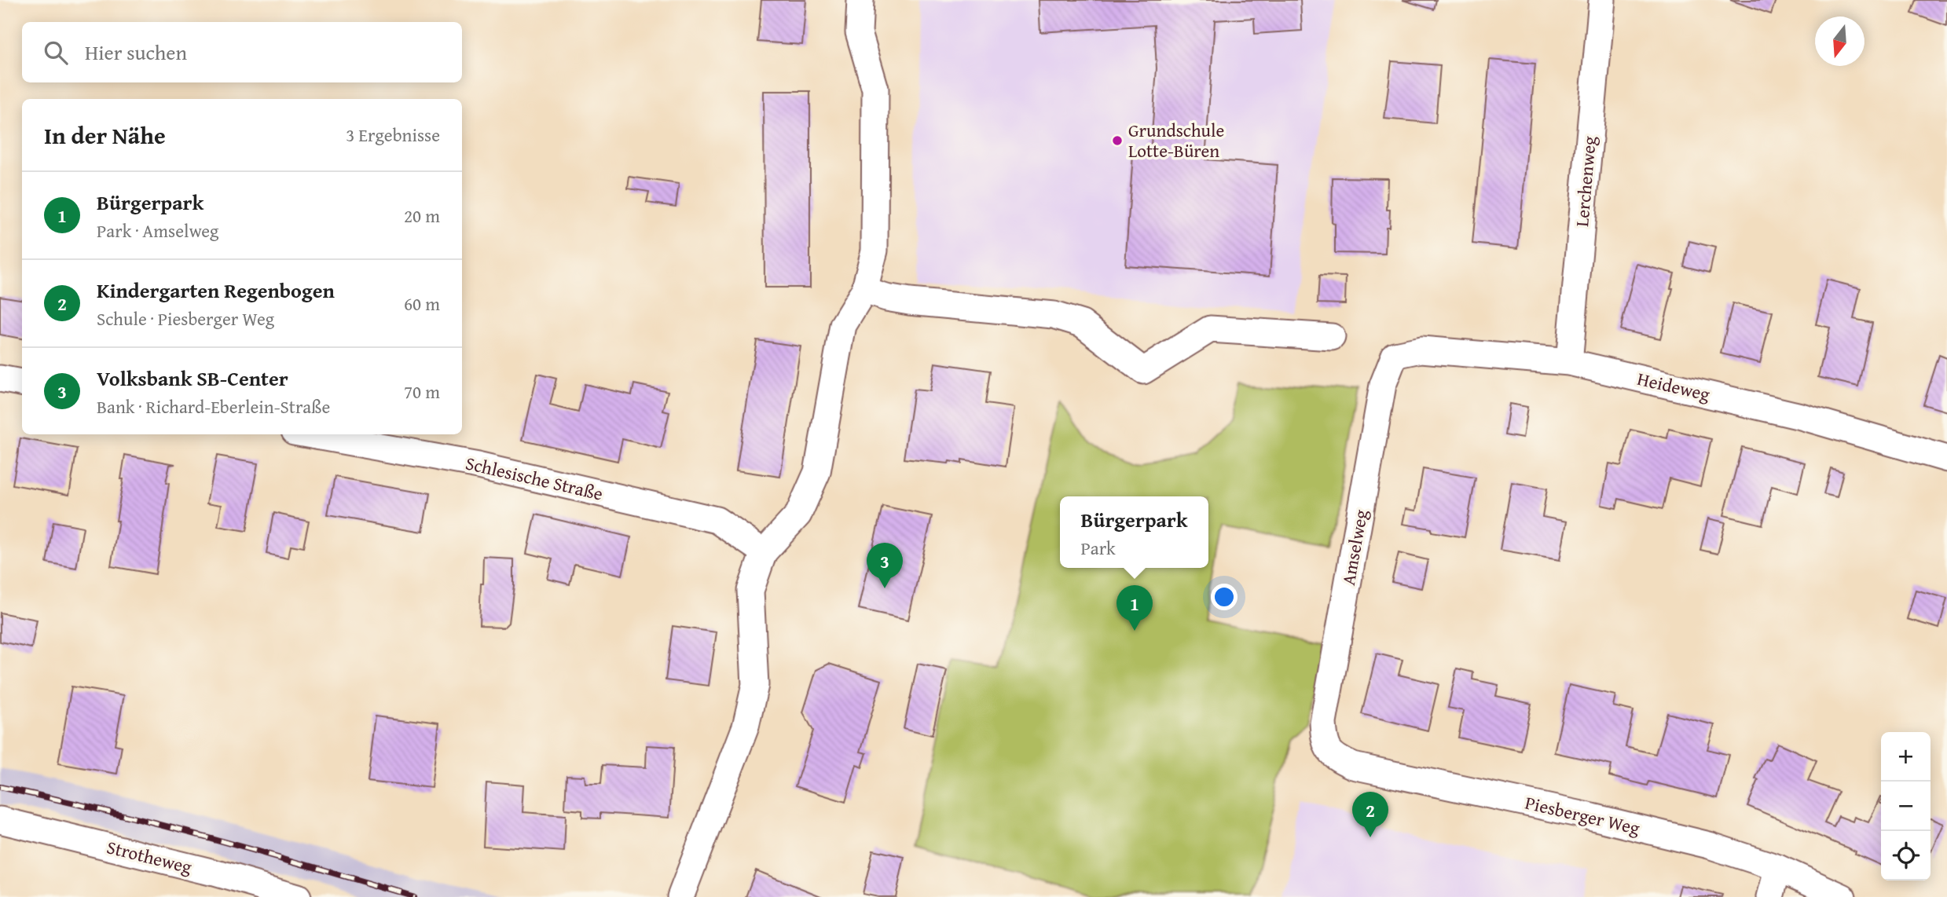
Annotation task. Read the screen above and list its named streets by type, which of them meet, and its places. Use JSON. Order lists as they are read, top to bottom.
{
  "streets": {
    "street": [
      "Lerchenweg",
      "Heideweg",
      "Schlesische Straße",
      "Amselweg",
      "Piesberger Weg",
      "Strotheweg"
    ]
  },
  "crossings": [
    ["Lerchenweg", "Heideweg"],
    ["Heideweg", "Amselweg"],
    ["Amselweg", "Piesberger Weg"]
  ],
  "places": ["Grundschule Lotte-Büren"],
  "north": "bottom",
  "page": {
    "search": "Hier suchen",
    "heading": ["In der Nähe", "3 Ergebnisse"],
    "list": [
      {
        "mark": "1",
        "name": "Bürgerpark",
        "note": "Park · Amselweg",
        "value": "20 m"
      },
      {
        "mark": "2",
        "name": "Kindergarten Regenbogen",
        "note": "Schule · Piesberger Weg",
        "value": "60 m"
      },
      {
        "mark": "3",
        "name": "Volksbank SB-Center",
        "note": "Bank · Richard-Eberlein-Straße",
        "value": "70 m"
      }
    ],
    "popup": ["Bürgerpark", "Park"],
    "pins": ["3", "1", "2"],
    "map_buttons": ["+", "−"]
  }
}
